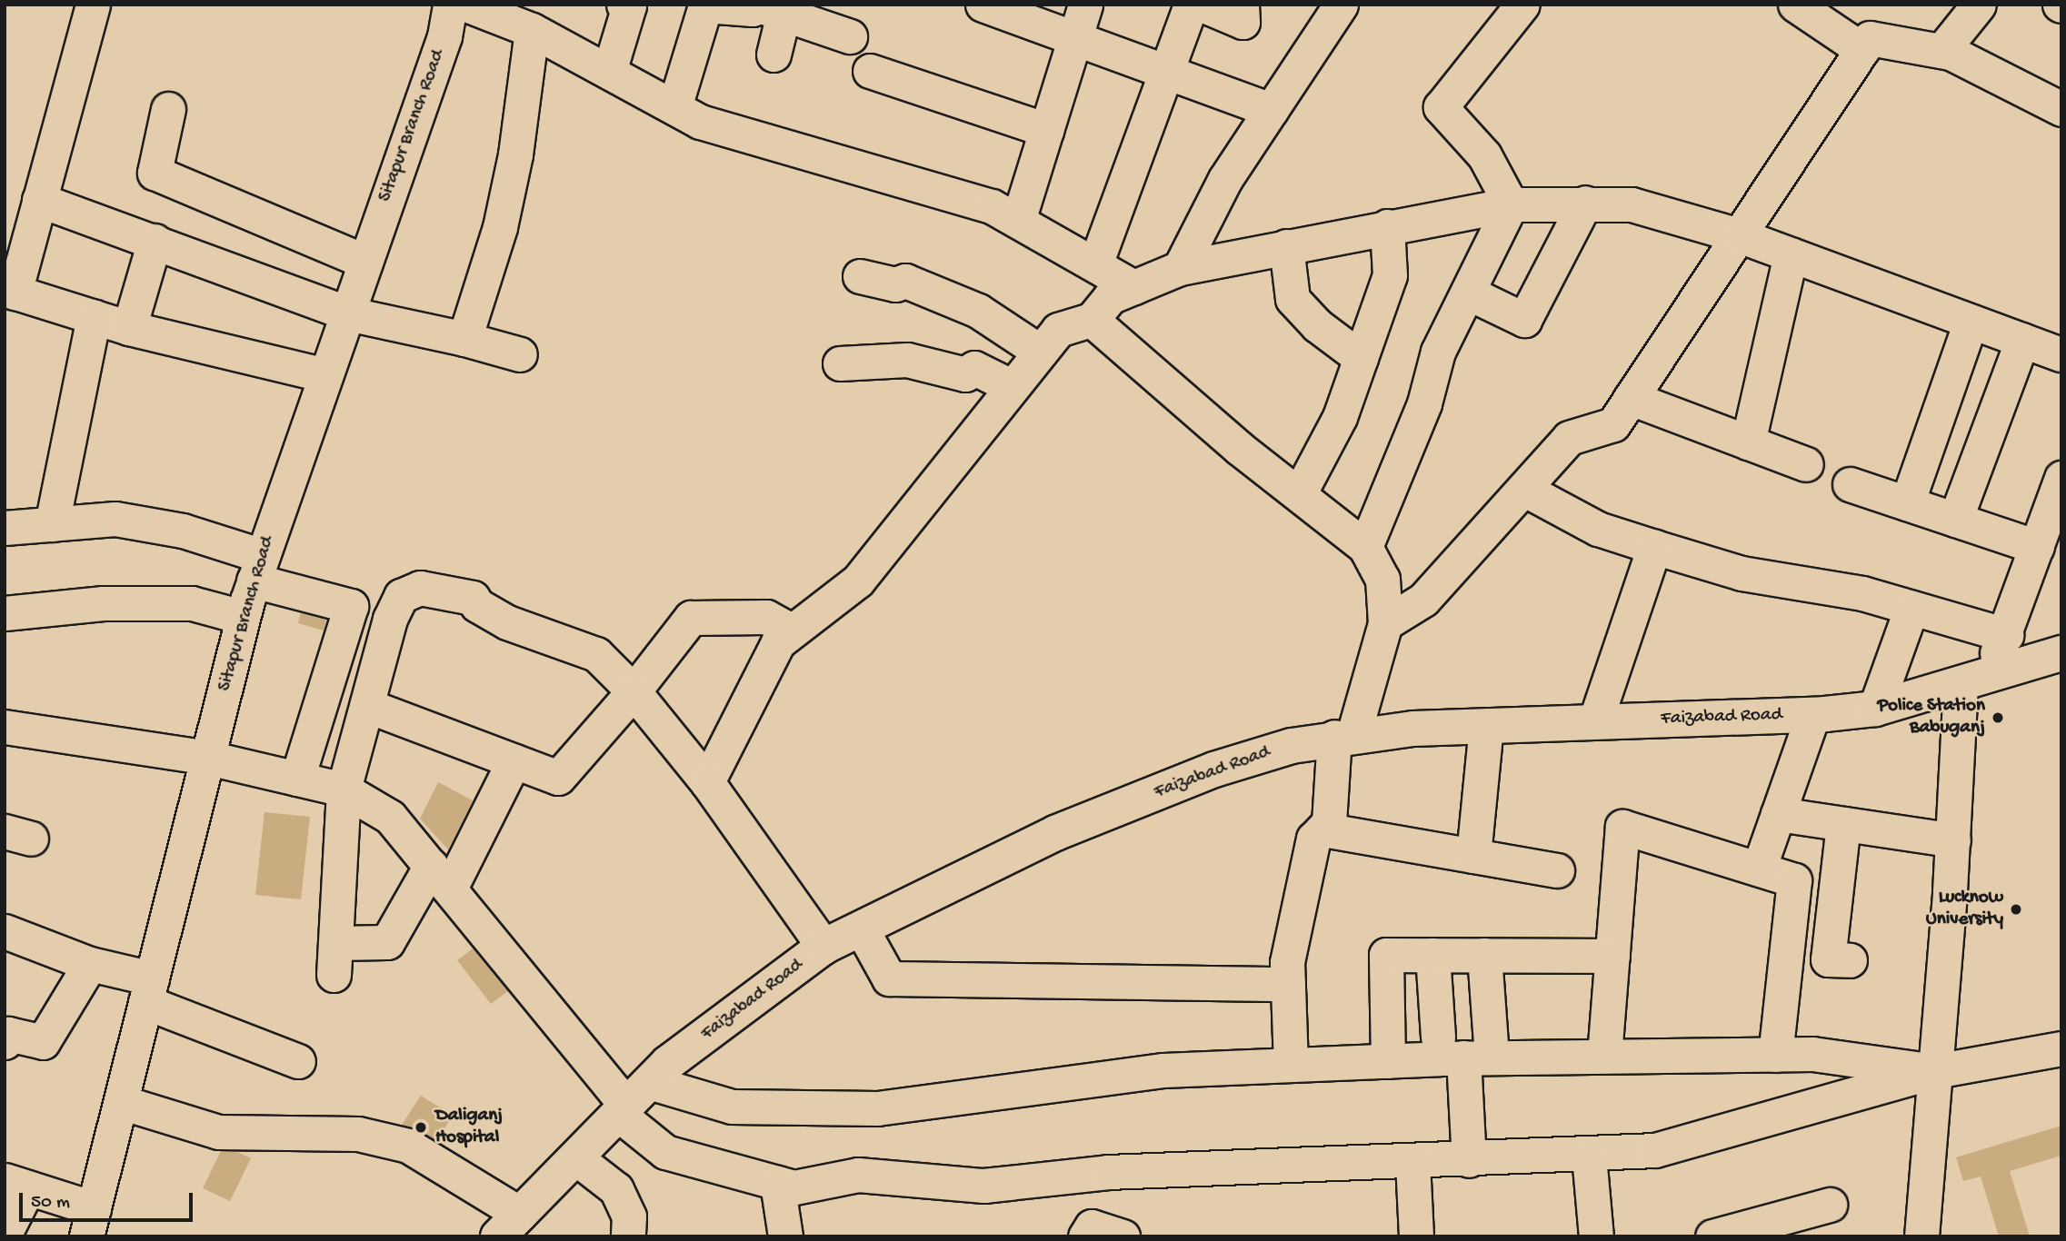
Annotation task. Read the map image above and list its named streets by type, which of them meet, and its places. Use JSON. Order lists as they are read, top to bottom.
{
  "streets": {
    "main road": ["Faizabad Road"],
    "street": ["Sitapur Branch Road"]
  },
  "places": ["Police Station Babuganj", "Lucknow University", "Daliganj Hospital"],
  "scale_bar": "50 m"
}
